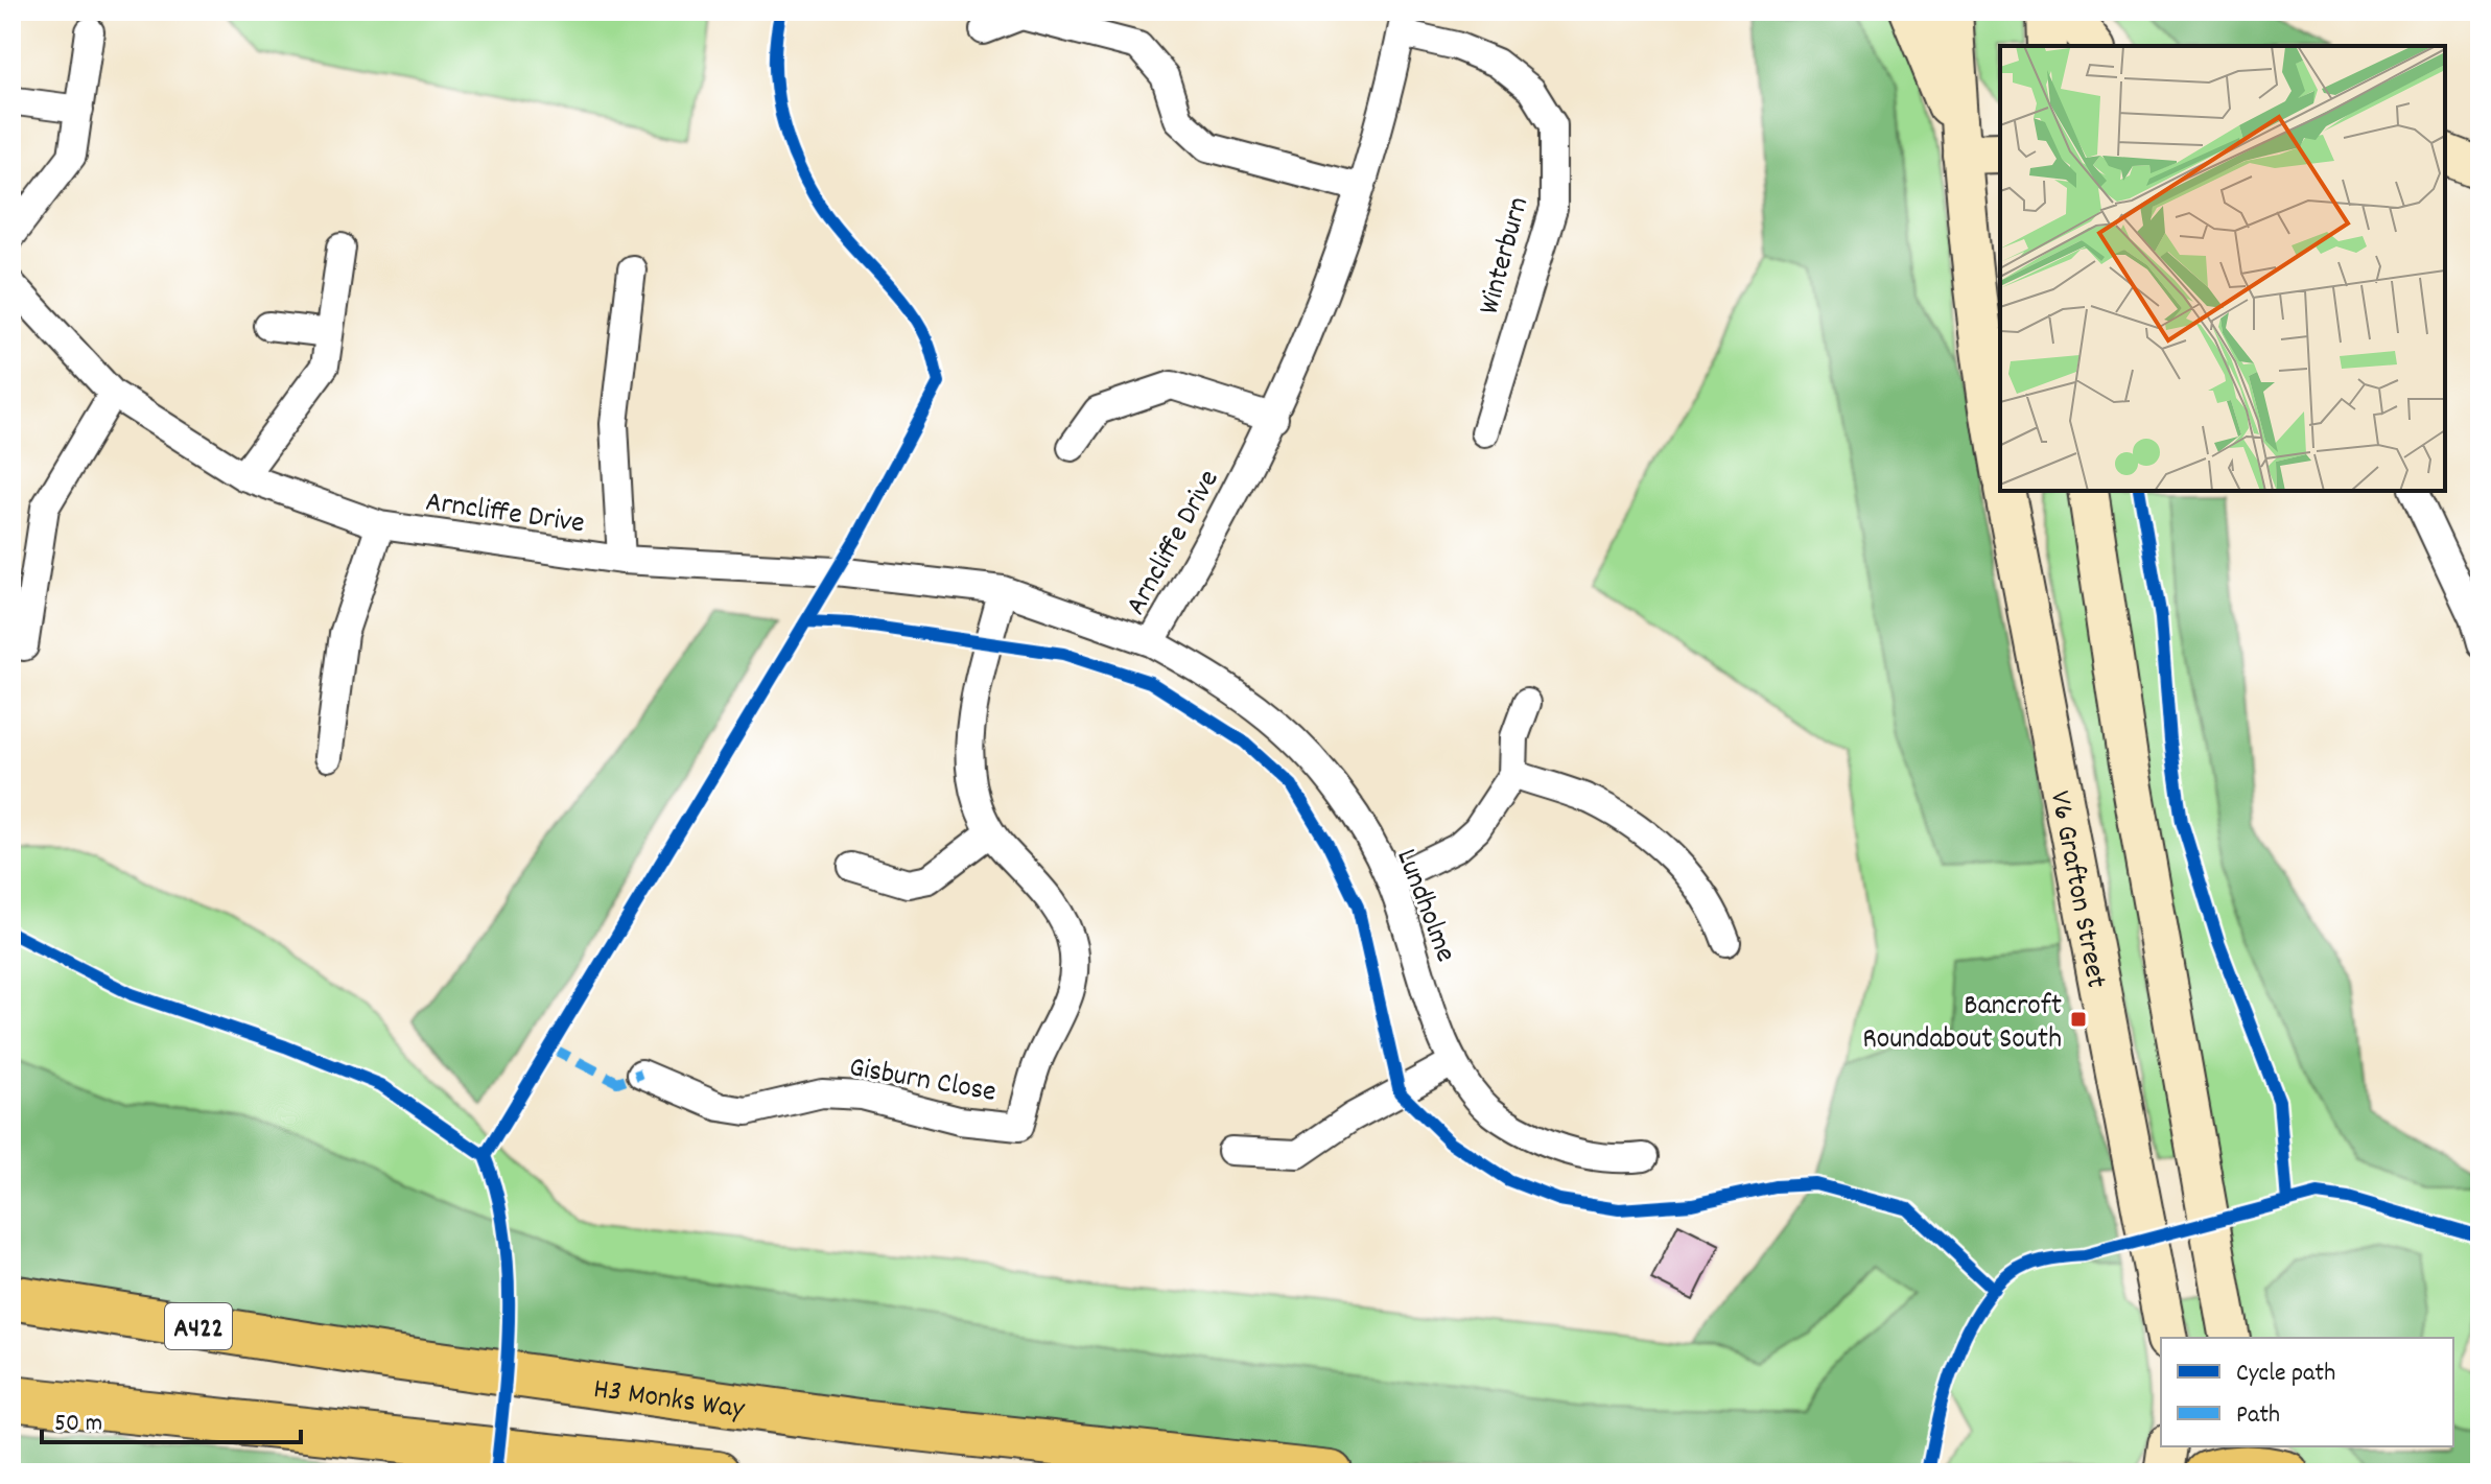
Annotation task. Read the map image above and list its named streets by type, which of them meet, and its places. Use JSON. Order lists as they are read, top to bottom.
{
  "streets": {
    "main road": ["A422", "H3 Monks Way"],
    "street": [
      "Winterburn",
      "Arncliffe Drive",
      "V6 Grafton Street",
      "Lundholme",
      "Gisburn Close"
    ]
  },
  "crossings": [
    ["Winterburn", "Arncliffe Drive"],
    ["Arncliffe Drive", "Lundholme"],
    ["Arncliffe Drive", "Gisburn Close"]
  ],
  "places": {
    "transit": ["Bancroft Roundabout South"]
  },
  "legend": ["Cycle path", "Path"],
  "scale_bar": "50 m"
}
